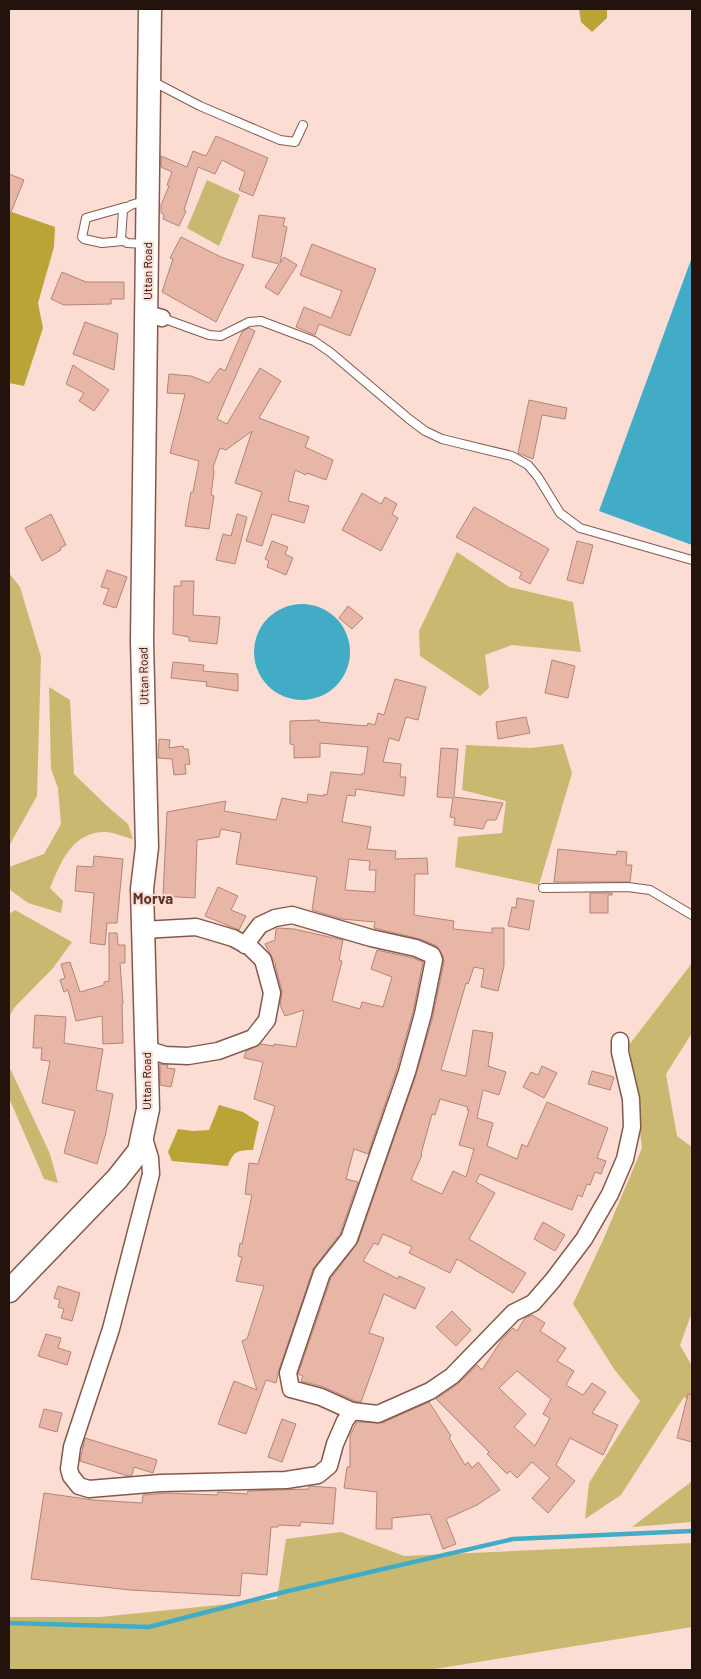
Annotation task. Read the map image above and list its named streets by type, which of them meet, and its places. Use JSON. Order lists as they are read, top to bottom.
{
  "streets": {
    "main road": ["Uttan Road"]
  },
  "districts": ["Morva"]
}
